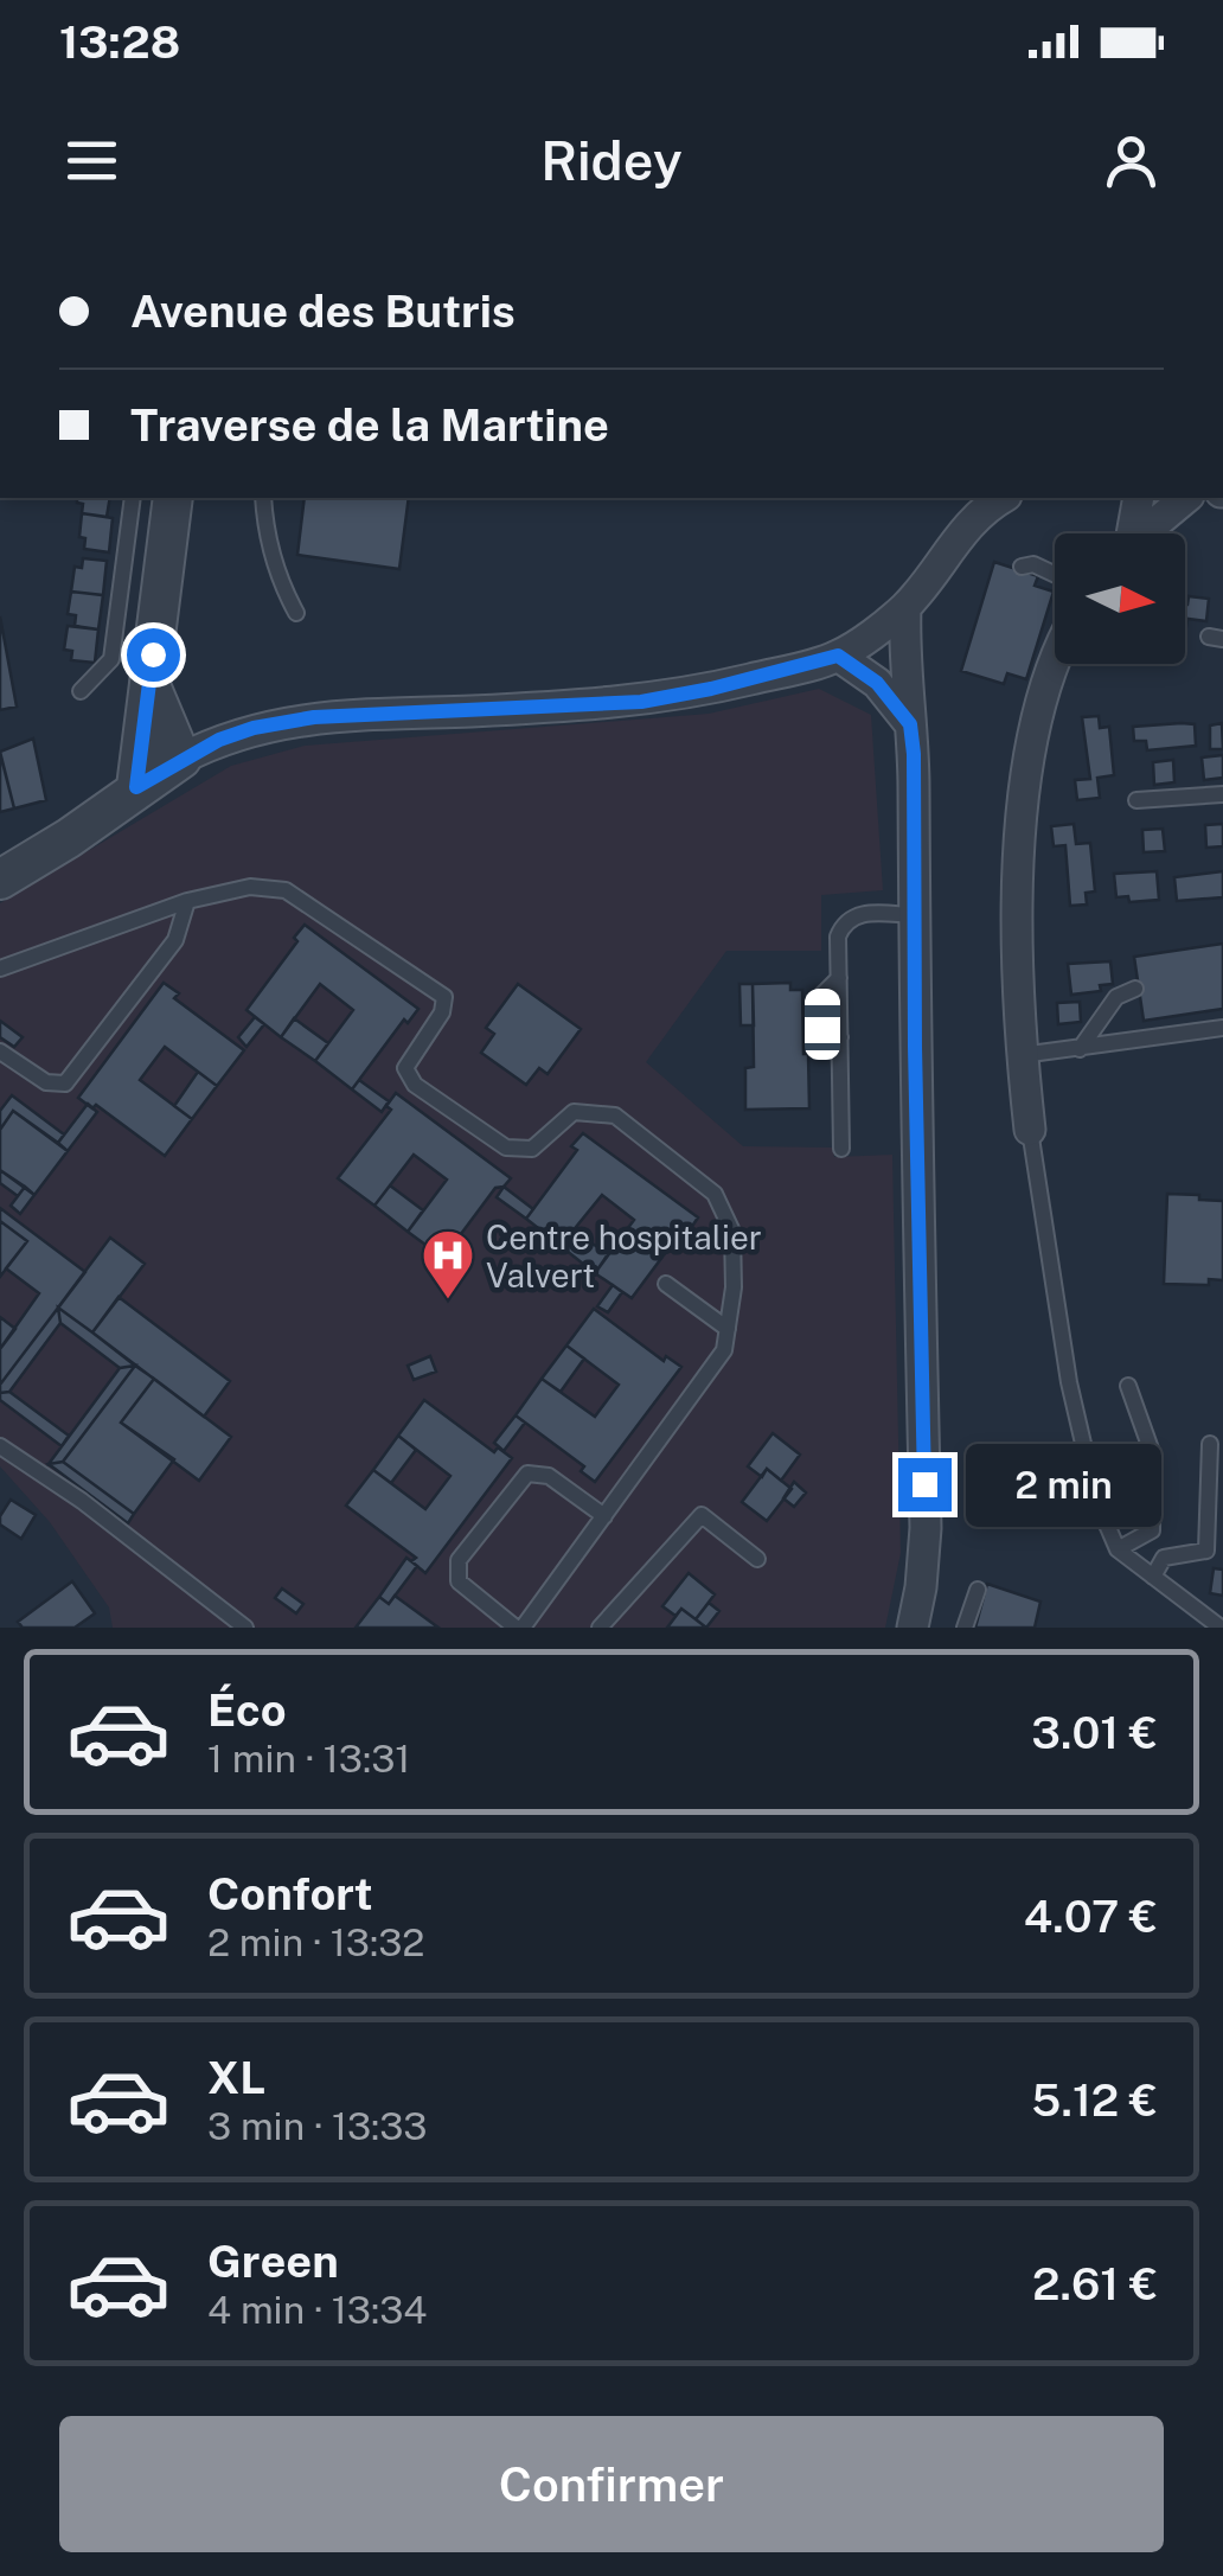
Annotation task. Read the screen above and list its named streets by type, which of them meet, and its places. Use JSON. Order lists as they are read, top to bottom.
{
  "places": {
    "hospital": ["Centre hospitalier Valvert"]
  },
  "north": "right",
  "page": {
    "status": "13:28",
    "header": "Ridey",
    "banner": ["Avenue des Butris", "Traverse de la Martine"],
    "bubble": "2 min",
    "list": [
      {
        "name": "Éco",
        "note": "1 min · 13:31",
        "value": "3.01 €"
      },
      {
        "name": "Confort",
        "note": "2 min · 13:32",
        "value": "4.07 €"
      },
      {
        "name": "XL",
        "note": "3 min · 13:33",
        "value": "5.12 €"
      },
      {
        "name": "Green",
        "note": "4 min · 13:34",
        "value": "2.61 €"
      }
    ],
    "buttons": "Confirmer"
  }
}
